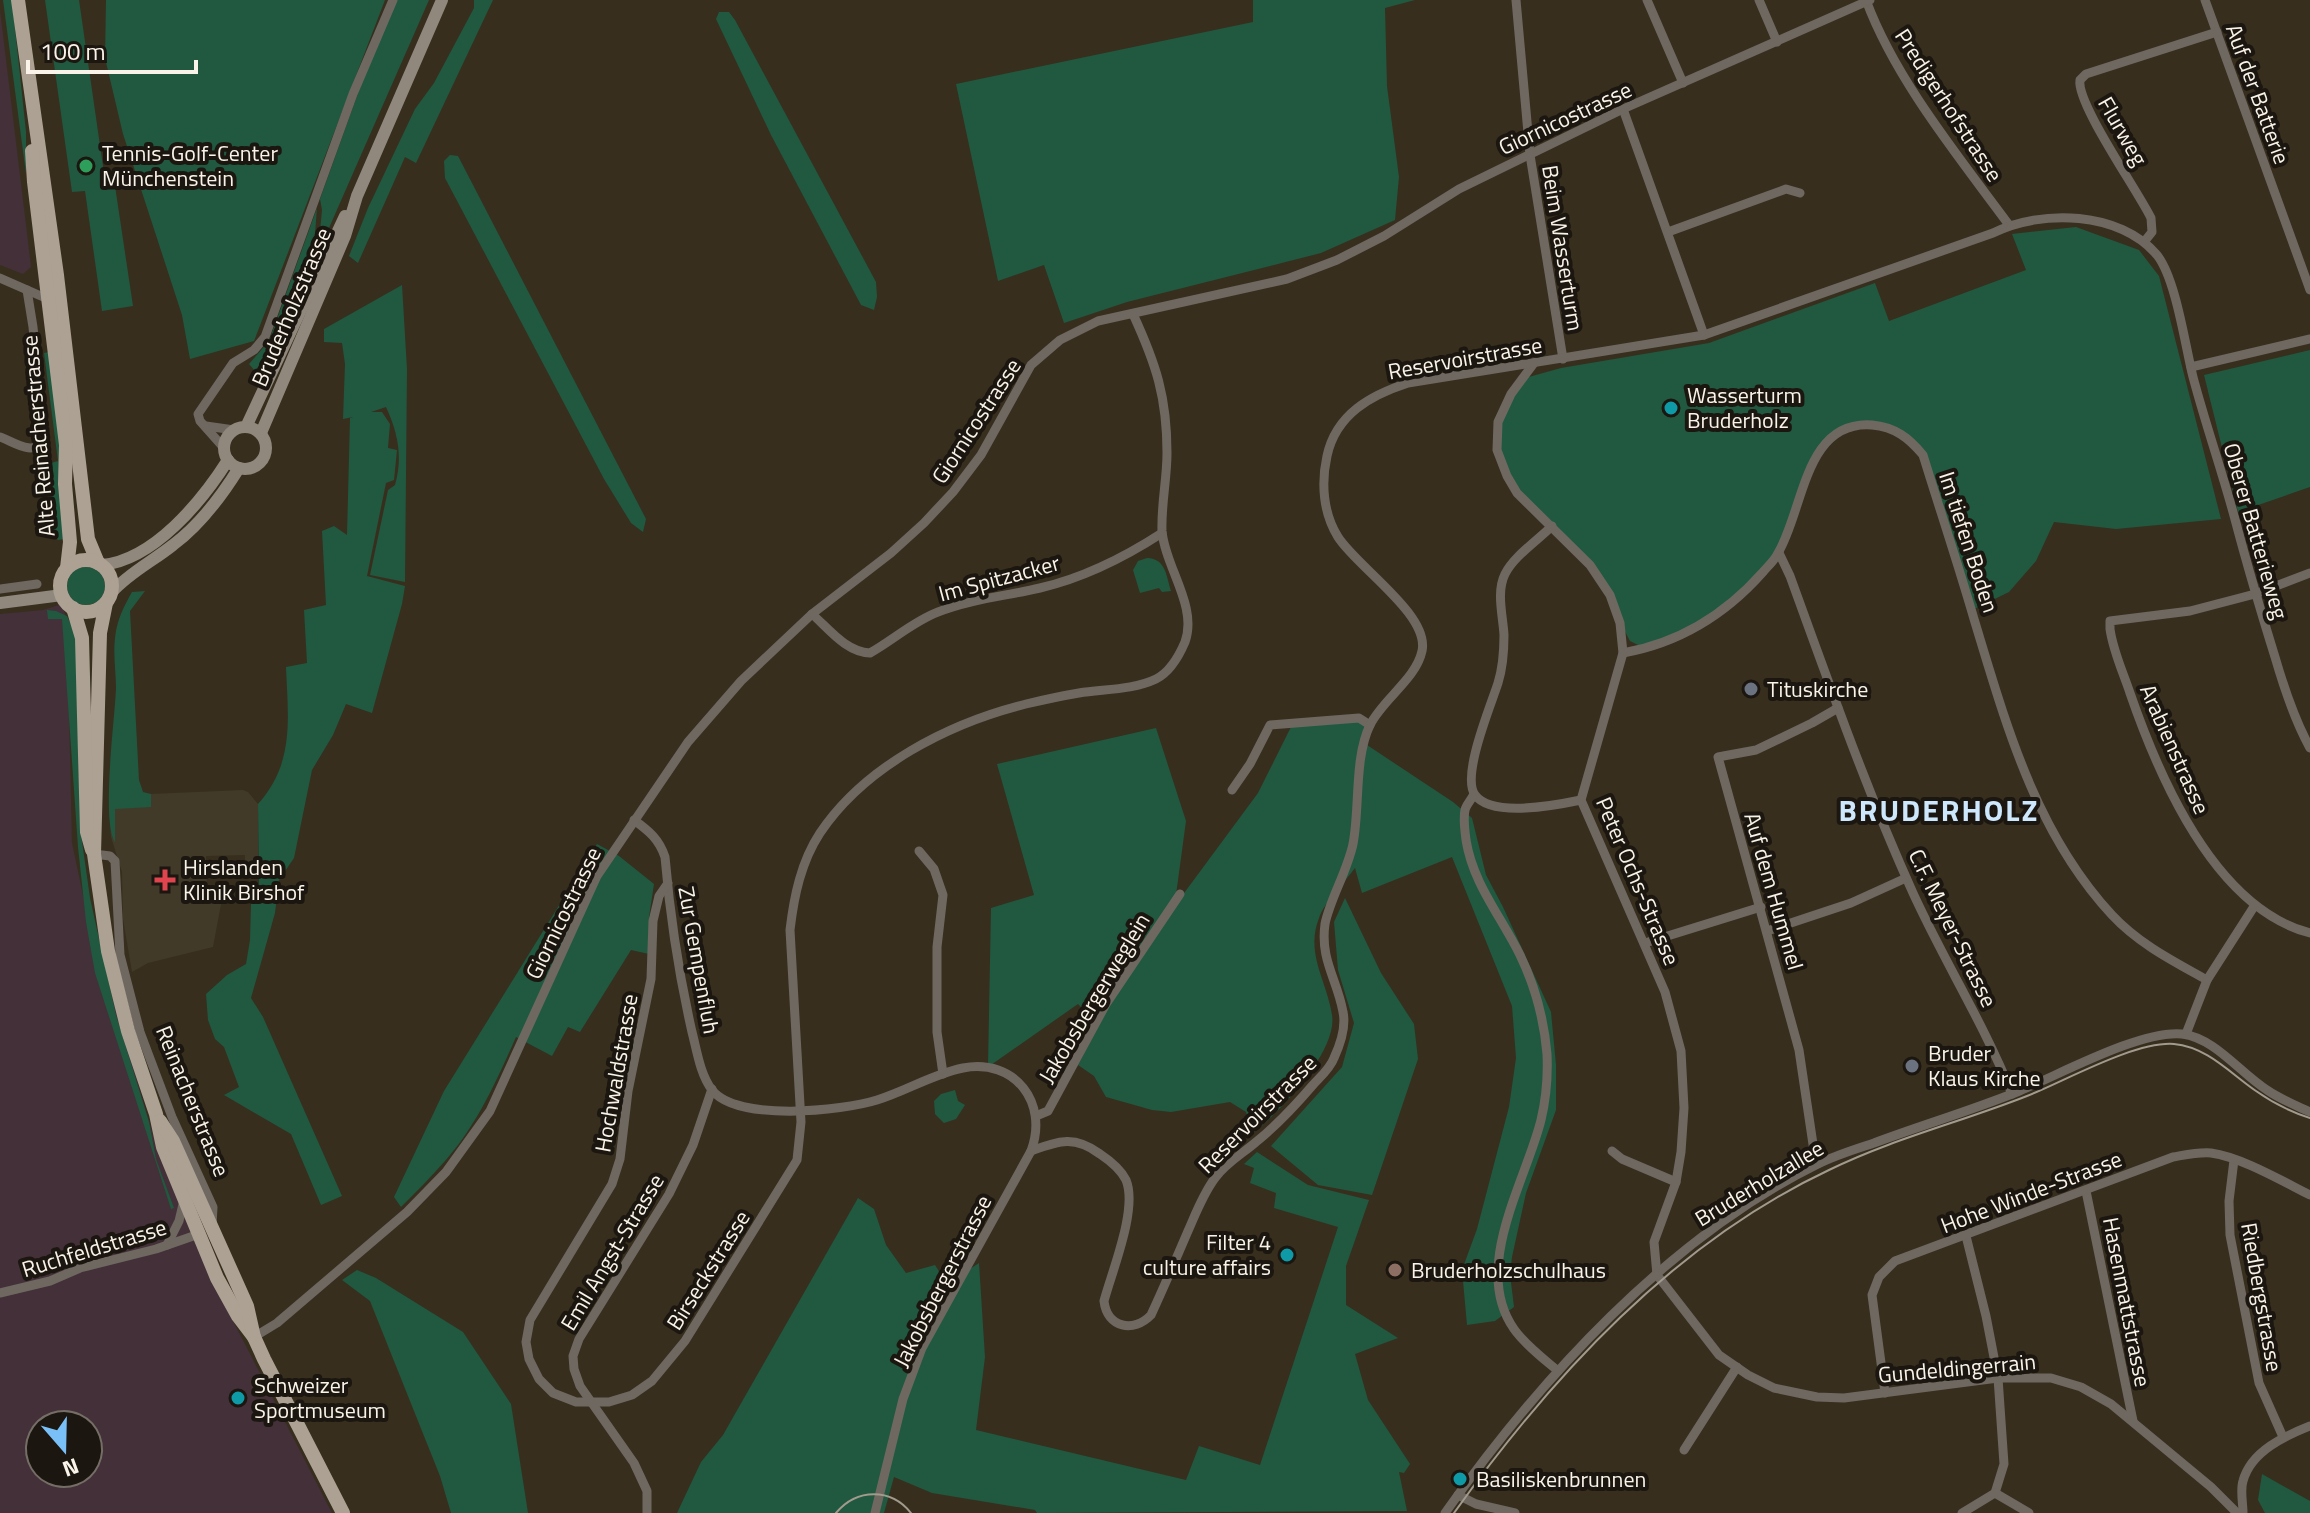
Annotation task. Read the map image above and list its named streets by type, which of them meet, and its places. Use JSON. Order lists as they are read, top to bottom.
{
  "streets": {
    "main road": ["Bruderholzstrasse", "Alte Reinacherstrasse", "Reinacherstrasse"],
    "street": [
      "Auf der Batterie",
      "Predigerhofstrasse",
      "Giornicostrasse",
      "Flurweg",
      "Beim Wasserturm",
      "Reservoirstrasse",
      "Oberer Batterieweg",
      "Im tiefen Boden",
      "Im Spitzacker",
      "Arabienstrasse",
      "Peter Ochs-Strasse",
      "Auf dem Hummel",
      "C.F. Meyer-Strasse",
      "Zur Gempenfluh",
      "Jakobsbergerweglein",
      "Hochwaldstrasse",
      "Bruderholzallee",
      "Hohe Winde-Strasse",
      "Ruchfeldstrasse",
      "Emil Angst-Strasse",
      "Birseckstrasse",
      "Jakobsbergerstrasse",
      "Riedbergstrasse",
      "Hasenmattstrasse",
      "Gundeldingerrain"
    ]
  },
  "crossings": [
    ["Auf der Batterie", "Flurweg"],
    ["Predigerhofstrasse", "Giornicostrasse"],
    ["Predigerhofstrasse", "Reservoirstrasse"],
    ["Giornicostrasse", "Beim Wasserturm"],
    ["Giornicostrasse", "Im Spitzacker"],
    ["Giornicostrasse", "Zur Gempenfluh"],
    ["Giornicostrasse", "Reinacherstrasse"],
    ["Flurweg", "Reservoirstrasse"],
    ["Beim Wasserturm", "Reservoirstrasse"],
    ["Reservoirstrasse", "Peter Ochs-Strasse"],
    ["Reservoirstrasse", "Jakobsbergerstrasse"],
    ["Alte Reinacherstrasse", "Reinacherstrasse"],
    ["Oberer Batterieweg", "Arabienstrasse"],
    ["Im tiefen Boden", "Peter Ochs-Strasse"],
    ["Im tiefen Boden", "C.F. Meyer-Strasse"],
    ["Im Spitzacker", "Birseckstrasse"],
    ["Peter Ochs-Strasse", "Bruderholzallee"],
    ["Peter Ochs-Strasse", "Gundeldingerrain"],
    ["Auf dem Hummel", "C.F. Meyer-Strasse"],
    ["Auf dem Hummel", "Bruderholzallee"],
    ["C.F. Meyer-Strasse", "Bruderholzallee"],
    ["Zur Gempenfluh", "Hochwaldstrasse"],
    ["Zur Gempenfluh", "Emil Angst-Strasse"],
    ["Jakobsbergerweglein", "Jakobsbergerstrasse"],
    ["Hochwaldstrasse", "Emil Angst-Strasse"],
    ["Hochwaldstrasse", "Birseckstrasse"],
    ["Reinacherstrasse", "Ruchfeldstrasse"],
    ["Bruderholzallee", "Gundeldingerrain"],
    ["Hohe Winde-Strasse", "Riedbergstrasse"],
    ["Hohe Winde-Strasse", "Hasenmattstrasse"],
    ["Hohe Winde-Strasse", "Gundeldingerrain"],
    ["Emil Angst-Strasse", "Birseckstrasse"],
    ["Hasenmattstrasse", "Gundeldingerrain"]
  ],
  "districts": ["BRUDERHOLZ"],
  "places": {
    "other": [
      "Tennis-Golf-Center Münchenstein",
      "Wasserturm Bruderholz",
      "Tituskirche",
      "Bruder Klaus Kirche",
      "Filter 4 culture affairs",
      "Bruderholzschulhaus",
      "Schweizer Sportmuseum",
      "Basiliskenbrunnen"
    ],
    "health": ["Hirslanden Klinik Birshof"]
  },
  "scale_bar": "100 m",
  "north": "bottom"
}
